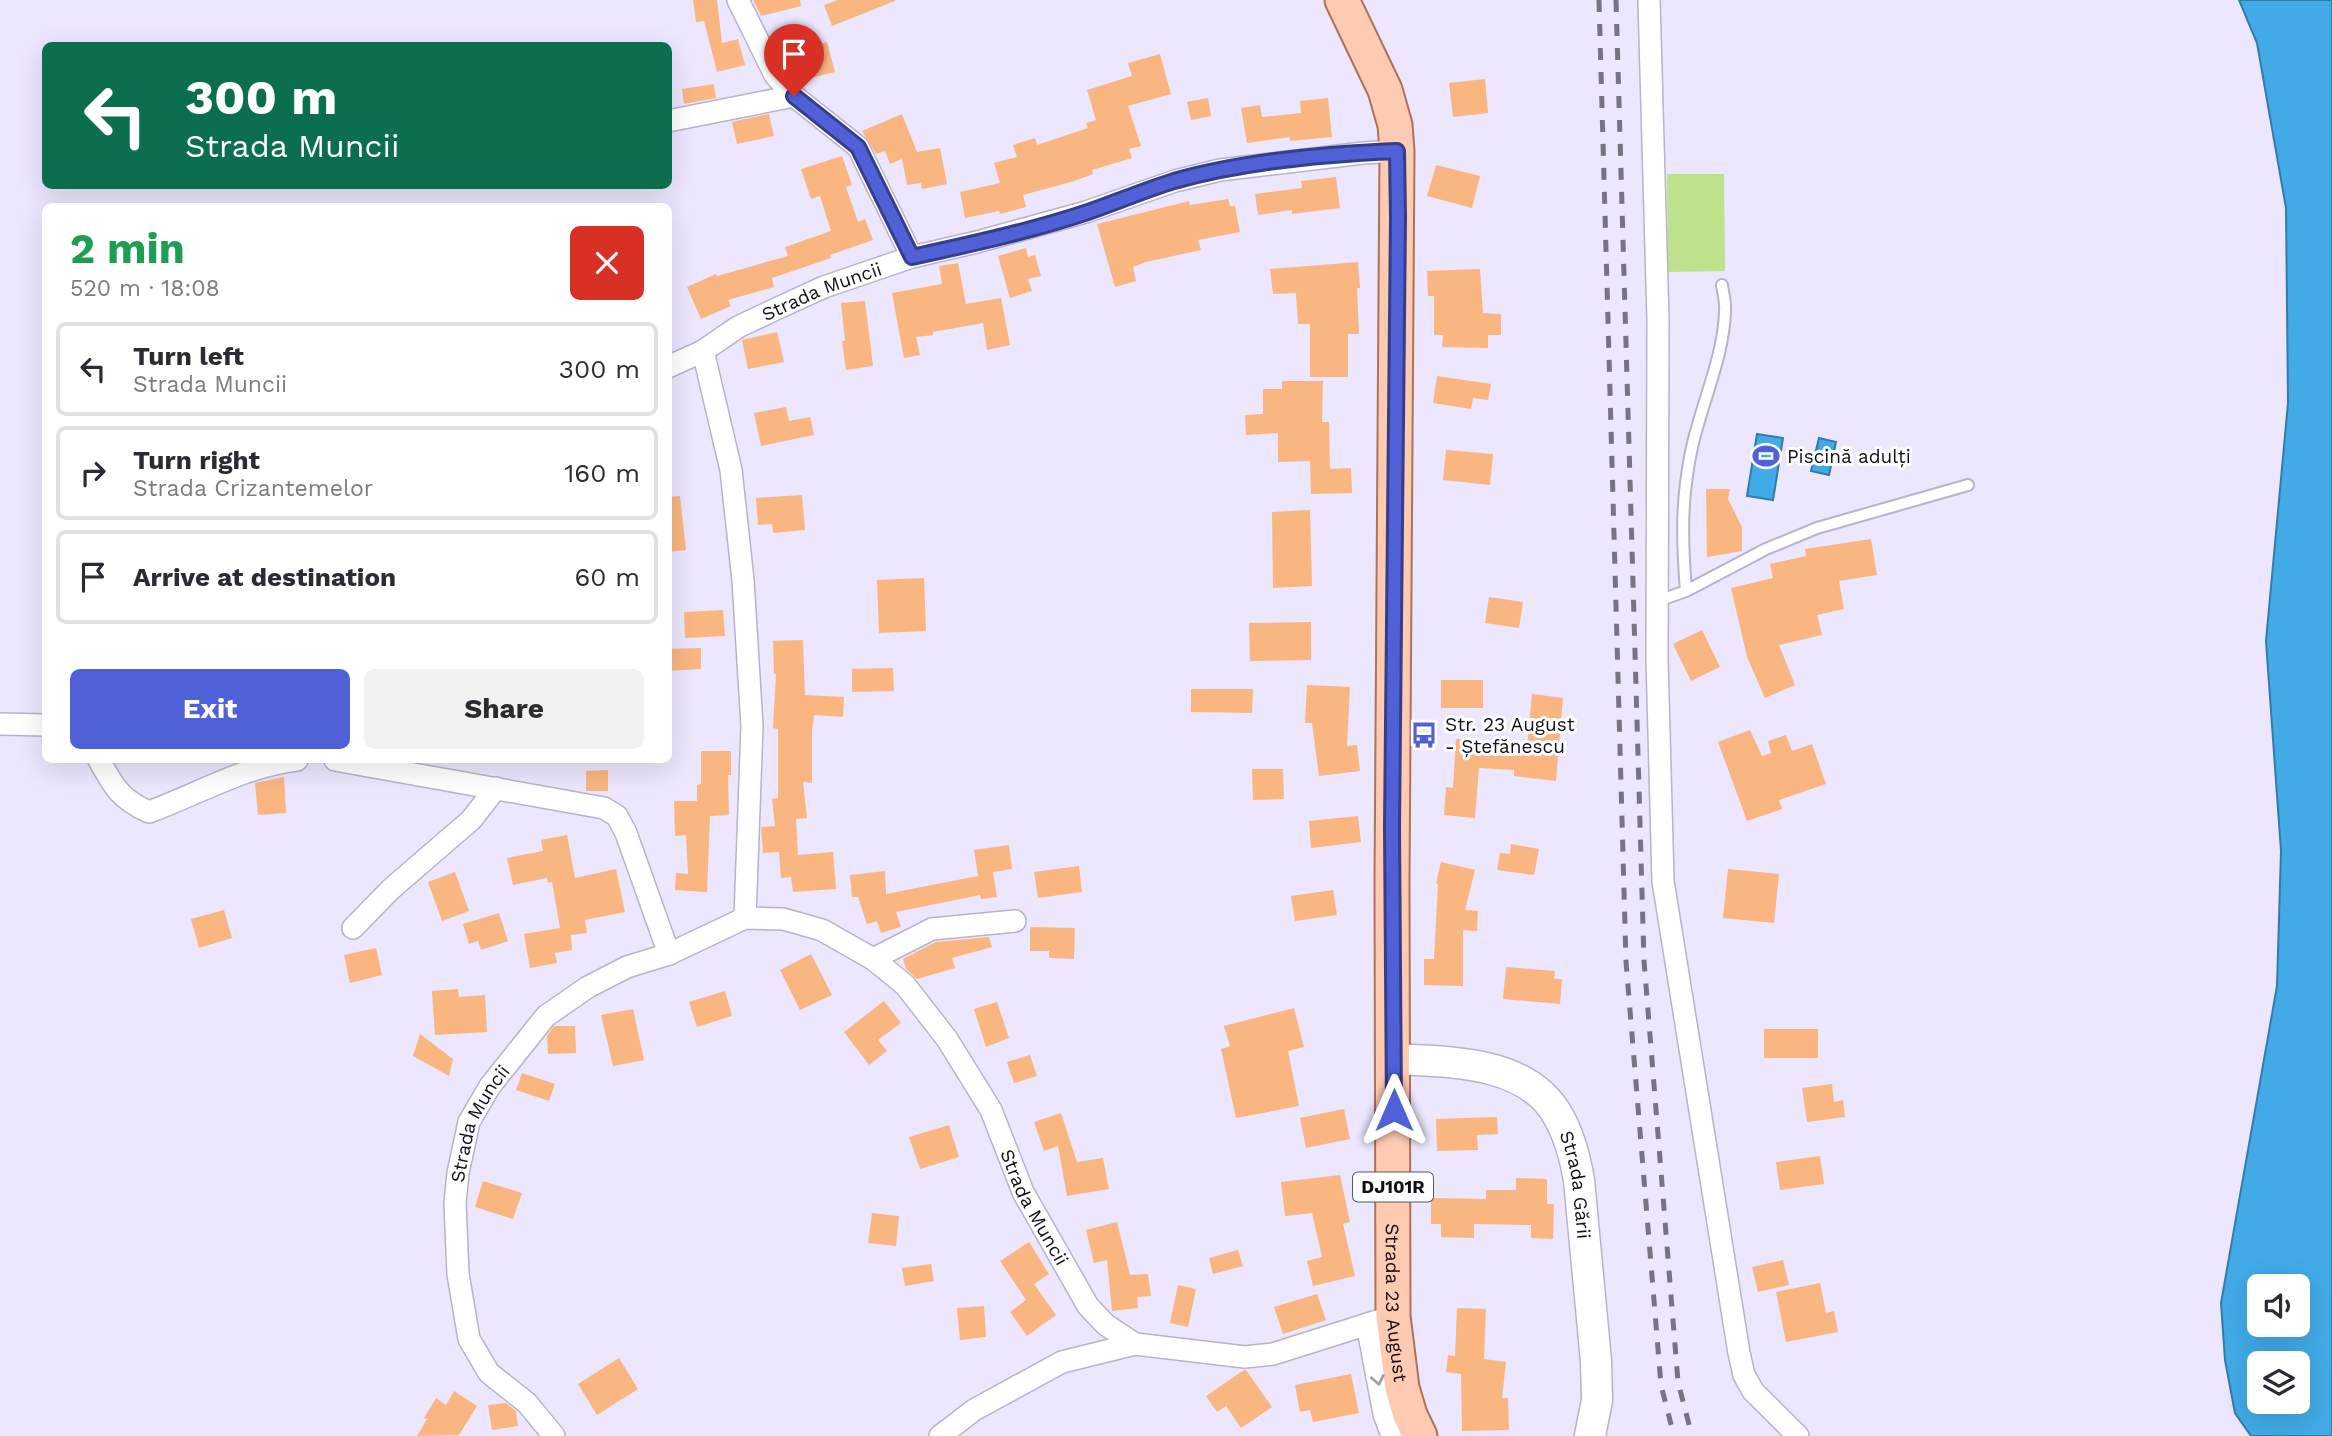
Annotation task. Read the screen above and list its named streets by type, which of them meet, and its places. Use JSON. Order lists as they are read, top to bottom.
{
  "streets": {
    "main road": ["DJ101R", "Strada 23 August"],
    "street": ["Strada Muncii", "Strada Gării"]
  },
  "crossings": [
    ["Strada Muncii", "Strada 23 August"],
    ["Strada Gării", "Strada 23 August"]
  ],
  "places": {
    "sports": ["Piscină adulți"],
    "bus stop": ["Str. 23 August - Ștefănescu"]
  },
  "page": {
    "turn": ["300 m", "Strada Muncii"],
    "heading": ["2 min", "520 m · 18:08"],
    "list": [
      {
        "name": "Turn left",
        "note": "Strada Muncii",
        "value": "300 m"
      },
      {
        "name": "Turn right",
        "note": "Strada Crizantemelor",
        "value": "160 m"
      },
      {
        "name": "Arrive at destination",
        "value": "60 m"
      }
    ],
    "buttons": ["Exit", "Share"]
  }
}
